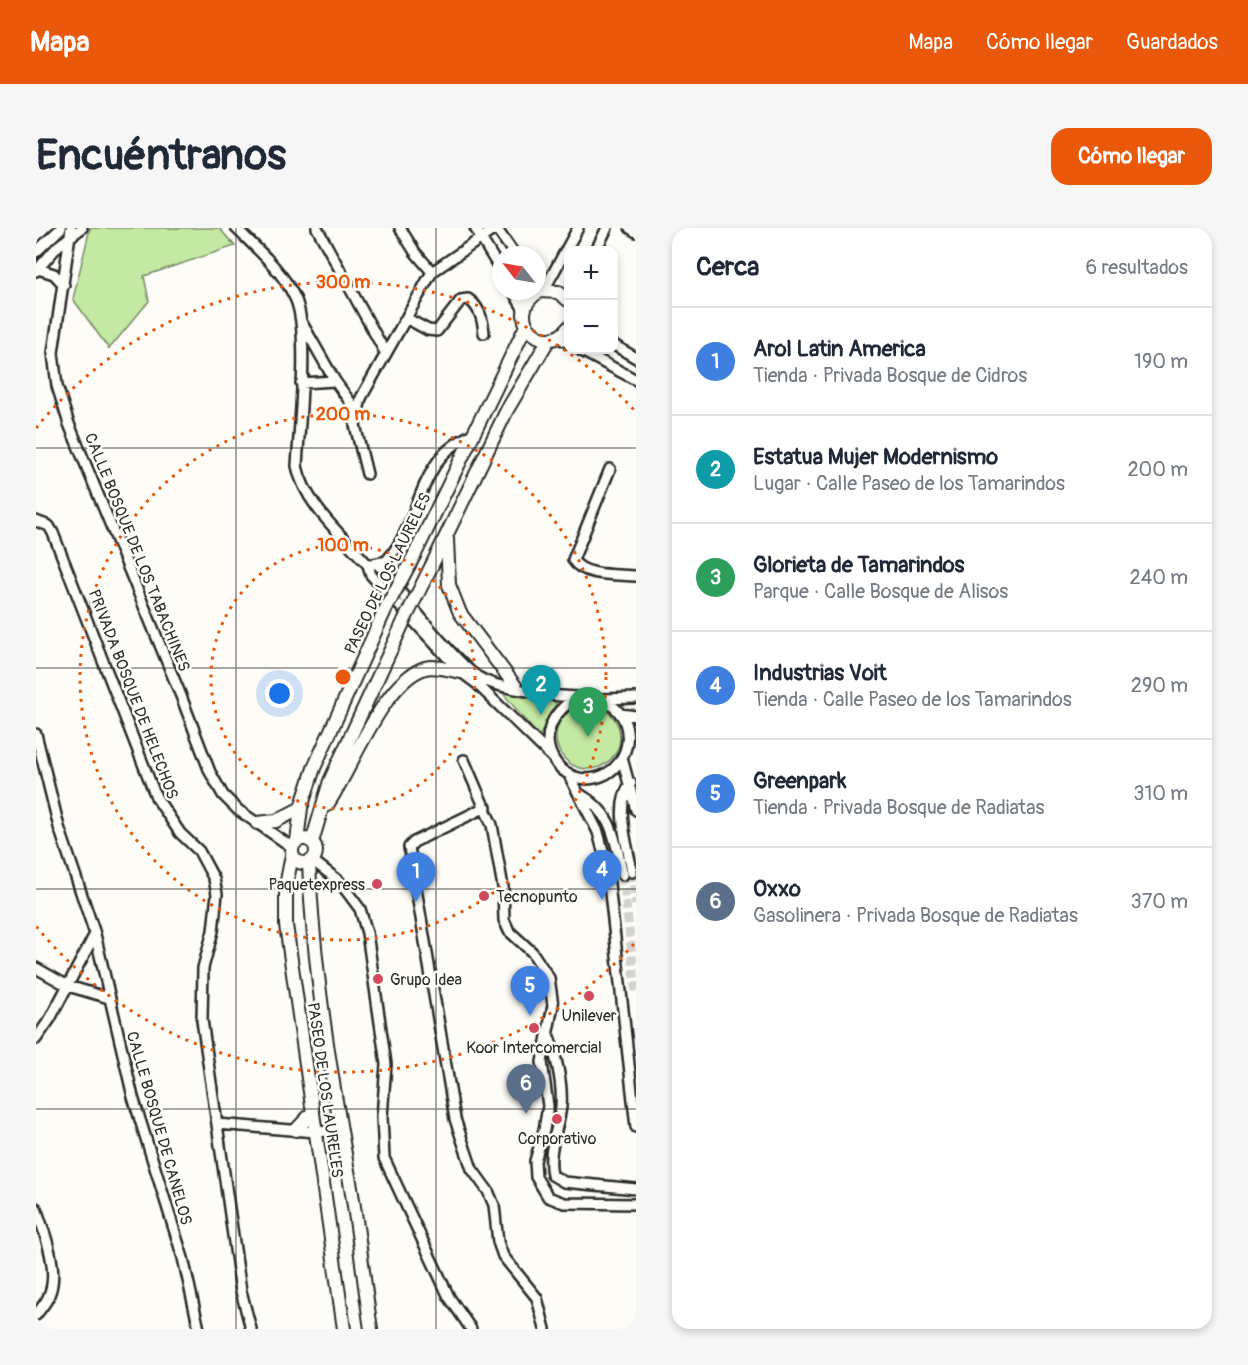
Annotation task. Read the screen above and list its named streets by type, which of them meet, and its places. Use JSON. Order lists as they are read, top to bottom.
{
  "streets": {
    "main road": ["PASEO DE LOS LAURELES"],
    "street": ["CALLE BOSQUE DE LOS TABACHINES", "PRIVADA BOSQUE DE HELECHOS", "CALLE BOSQUE DE CANELOS"]
  },
  "crossings": [
    ["CALLE BOSQUE DE LOS TABACHINES", "PASEO DE LOS LAURELES"]
  ],
  "places": [
    "Paquetexpress",
    "Tecnopunto",
    "Grupo Idea",
    "Unilever",
    "Koor Intercomercial",
    "Corporativo"
  ],
  "north": "top left",
  "page": {
    "header": "Mapa",
    "nav": ["Mapa", "Cómo llegar", "Guardados"],
    "buttons": "Cómo llegar",
    "title": "Encuéntranos",
    "heading": ["Cerca", "6 resultados"],
    "map_buttons": ["+", "−"],
    "list": [
      {
        "mark": "1",
        "name": "Arol Latin America",
        "note": "Tienda · Privada Bosque de Cidros",
        "value": "190 m"
      },
      {
        "mark": "2",
        "name": "Estatua Mujer Modernismo",
        "note": "Lugar · Calle Paseo de los Tamarindos",
        "value": "200 m"
      },
      {
        "mark": "3",
        "name": "Glorieta de Tamarindos",
        "note": "Parque · Calle Bosque de Alisos",
        "value": "240 m"
      },
      {
        "mark": "4",
        "name": "Industrias Voit",
        "note": "Tienda · Calle Paseo de los Tamarindos",
        "value": "290 m"
      },
      {
        "mark": "5",
        "name": "Greenpark",
        "note": "Tienda · Privada Bosque de Radiatas",
        "value": "310 m"
      },
      {
        "mark": "6",
        "name": "Oxxo",
        "note": "Gasolinera · Privada Bosque de Radiatas",
        "value": "370 m"
      }
    ],
    "pins": [
      "2",
      "3",
      "4",
      "1",
      "5",
      "6"
    ]
  },
  "rings": ["300 m", "200 m", "100 m"]
}
